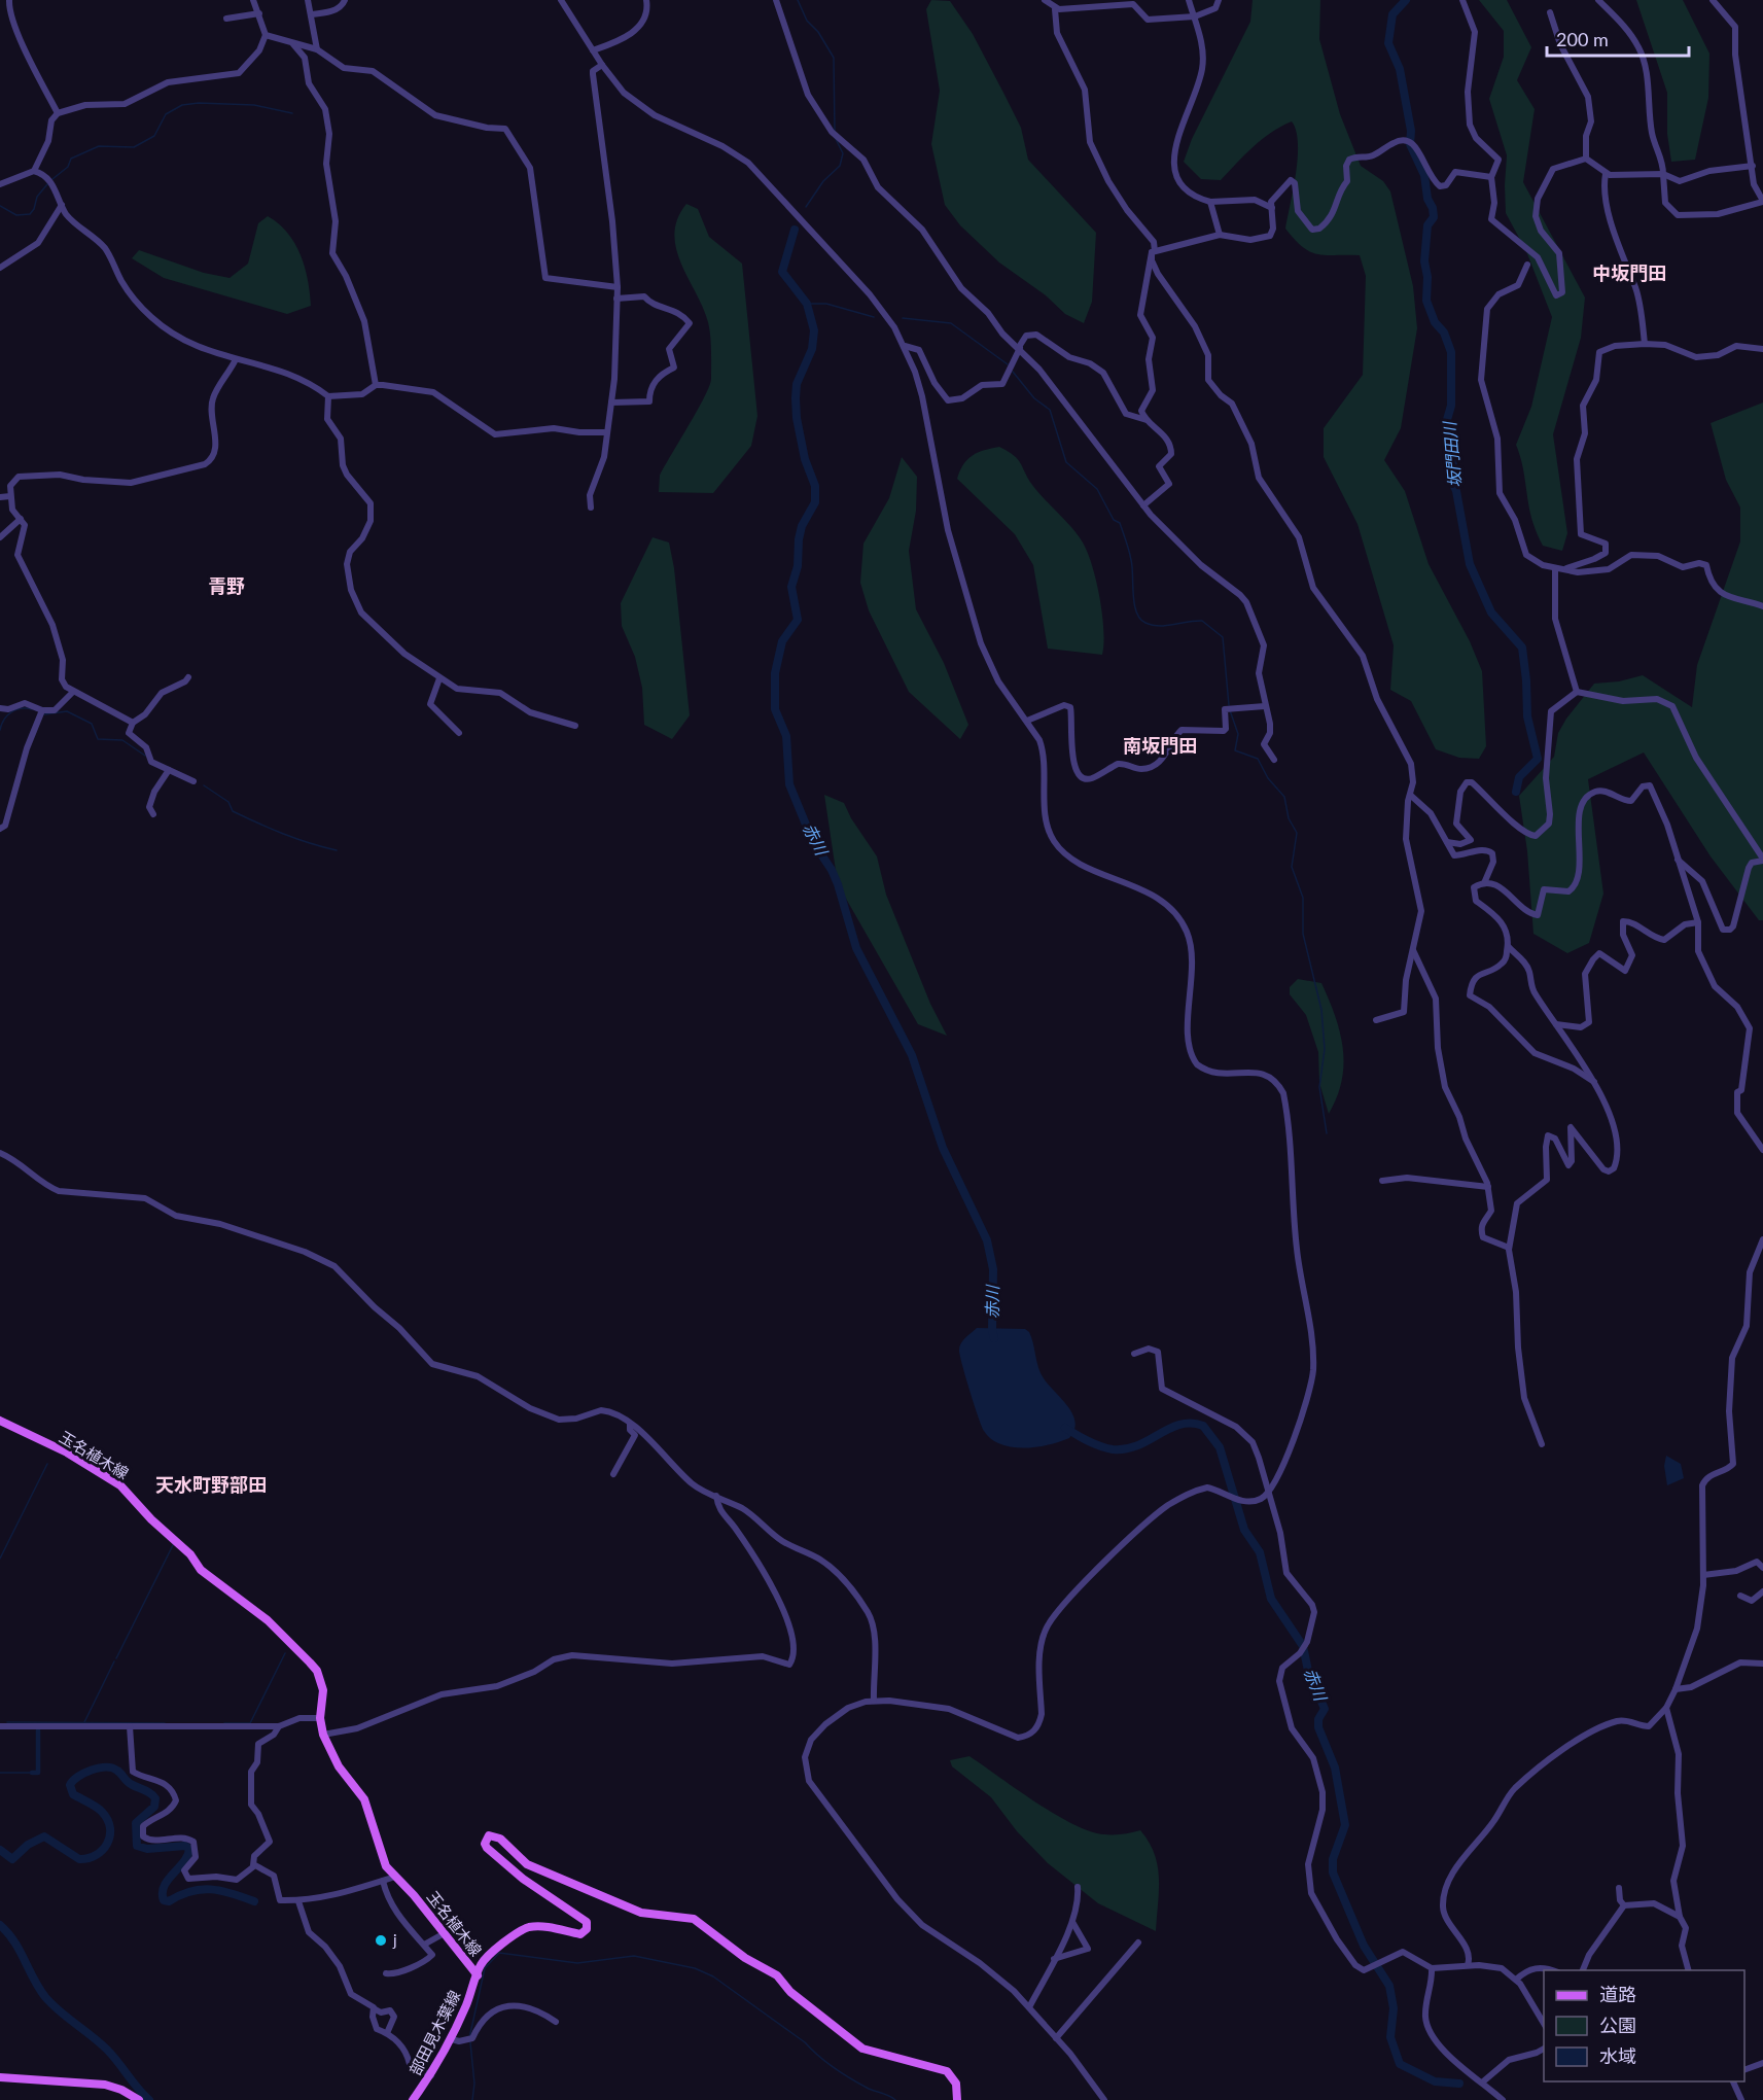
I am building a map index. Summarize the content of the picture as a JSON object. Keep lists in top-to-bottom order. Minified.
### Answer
{"streets":{"main road":["玉名植木線","部田見木葉線"]},"crossings":[["玉名植木線","部田見木葉線"]],"districts":["中坂門田","青野","南坂門田","天水町野部田"],"water":["坂門田川","赤川"],"places":["j"],"legend":["道路","公園","水域"],"scale_bar":"200 m"}
